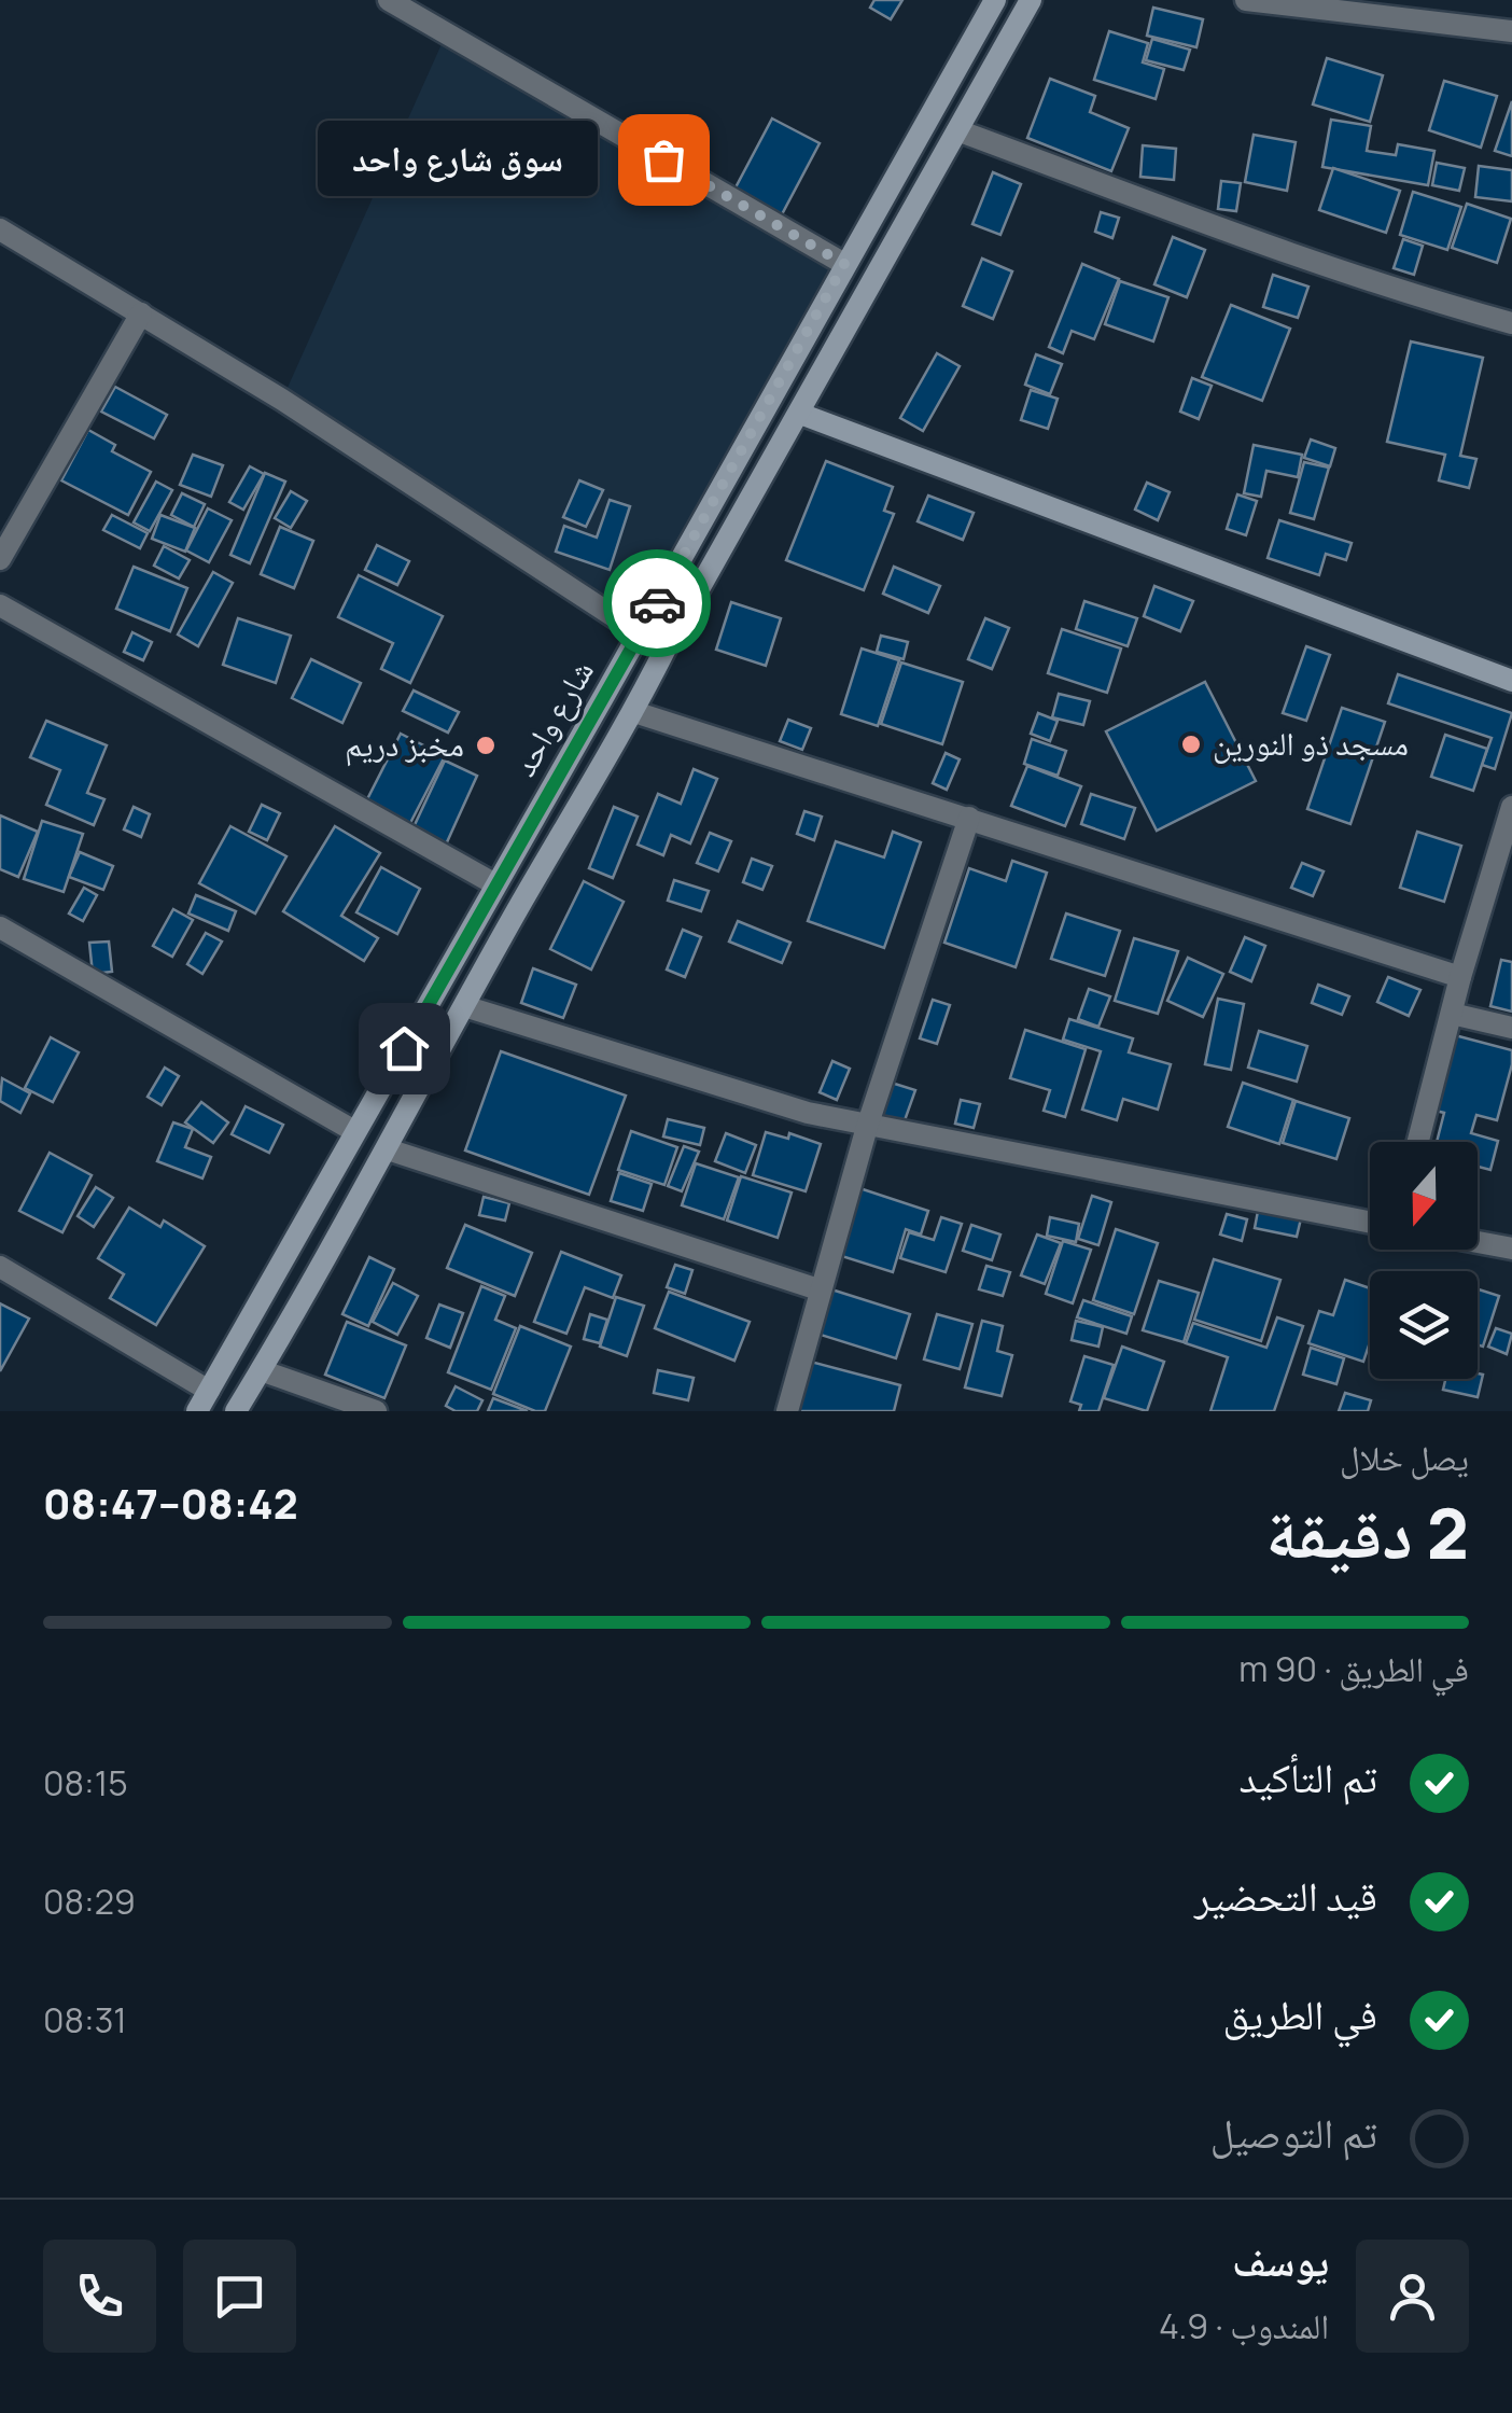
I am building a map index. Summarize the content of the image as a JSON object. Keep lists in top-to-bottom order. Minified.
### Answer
{"streets":{"street":["شارع واحد"]},"places":["سوق شارع واحد","مسجد ذو النورين","مخبز دريم"],"north":"bottom","page":{"bubble":"سوق شارع واحد","heading":["2 دقيقة","يصل خلال","08:42–08:47"],"panel":["يوسف","المندوب · 4.9"],"bar":"في الطريق · 90 m","list":[["تم التأكيد","08:15"],["قيد التحضير","08:29"],["في الطريق","08:31"],"تم التوصيل"]}}
